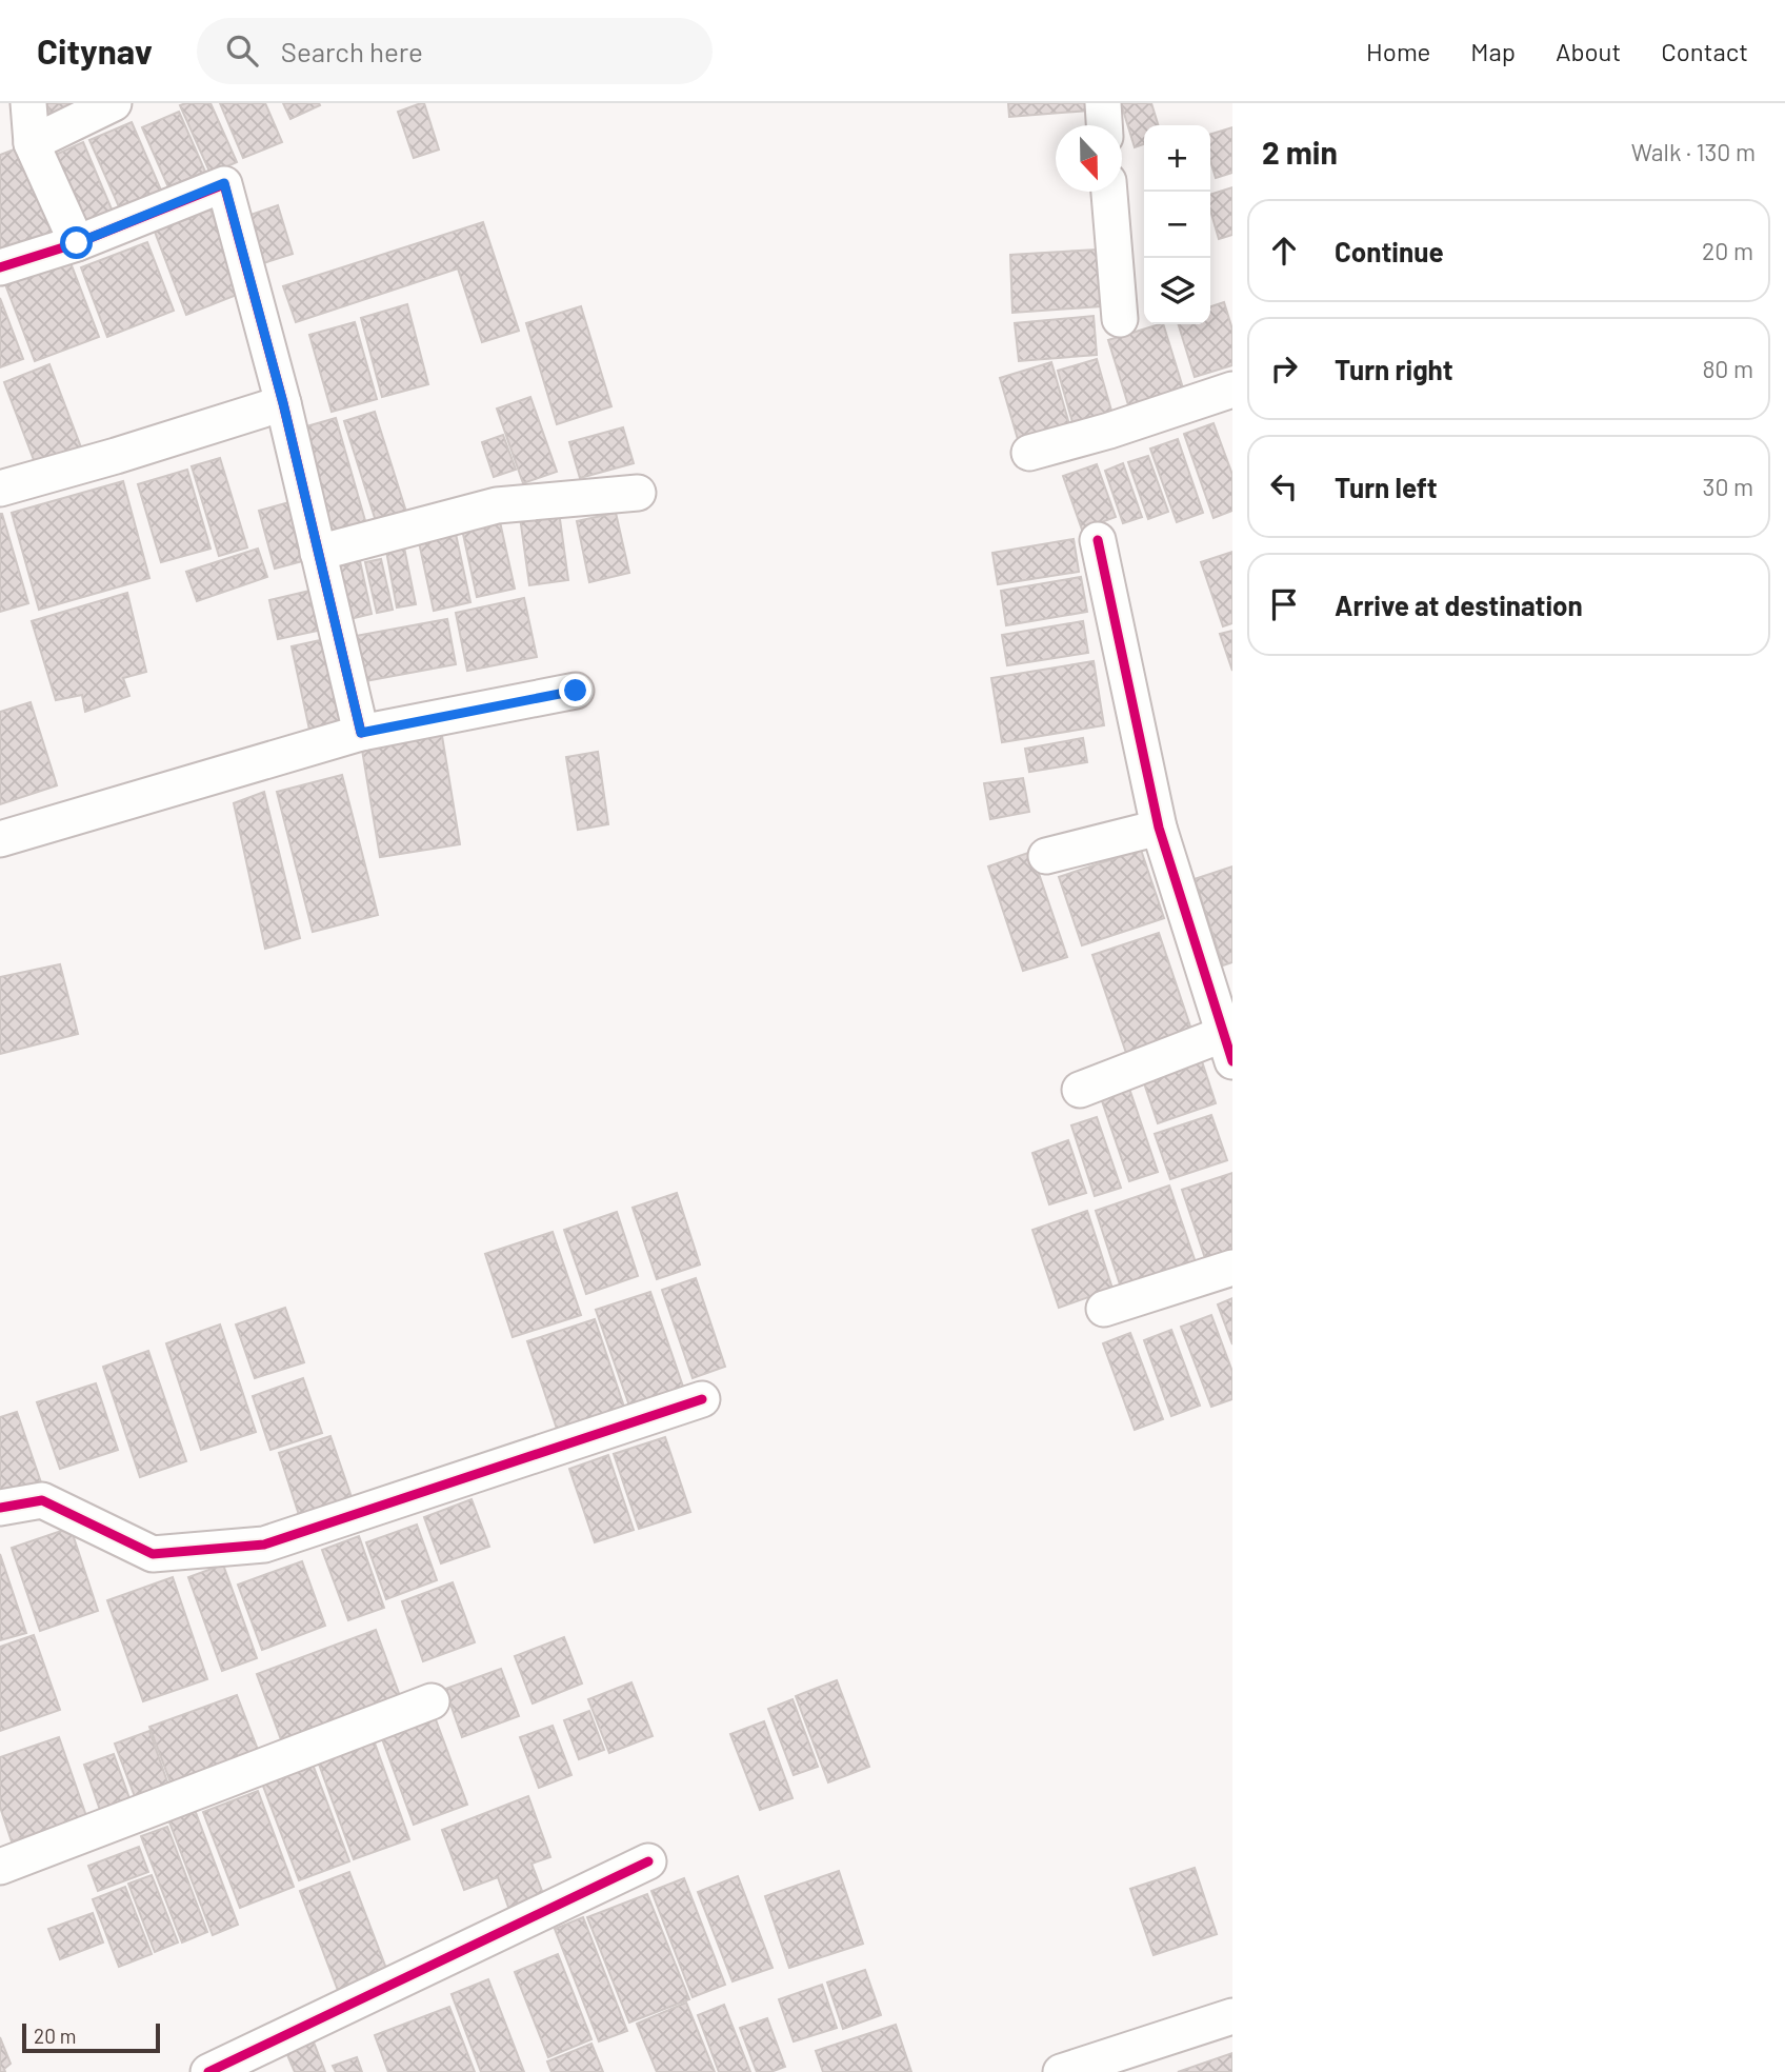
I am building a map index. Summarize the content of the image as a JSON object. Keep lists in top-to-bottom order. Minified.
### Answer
{"scale_bar":"20 m","north":"bottom","page":{"header":"Citynav","search":"Search here","nav":["Home","Map","About","Contact"],"heading":["2 min","Walk · 130 m"],"map_buttons":["+","−"],"list":[["Continue","20 m"],["Turn right","80 m"],["Turn left","30 m"],"Arrive at destination"],"scale":"20 m"}}
